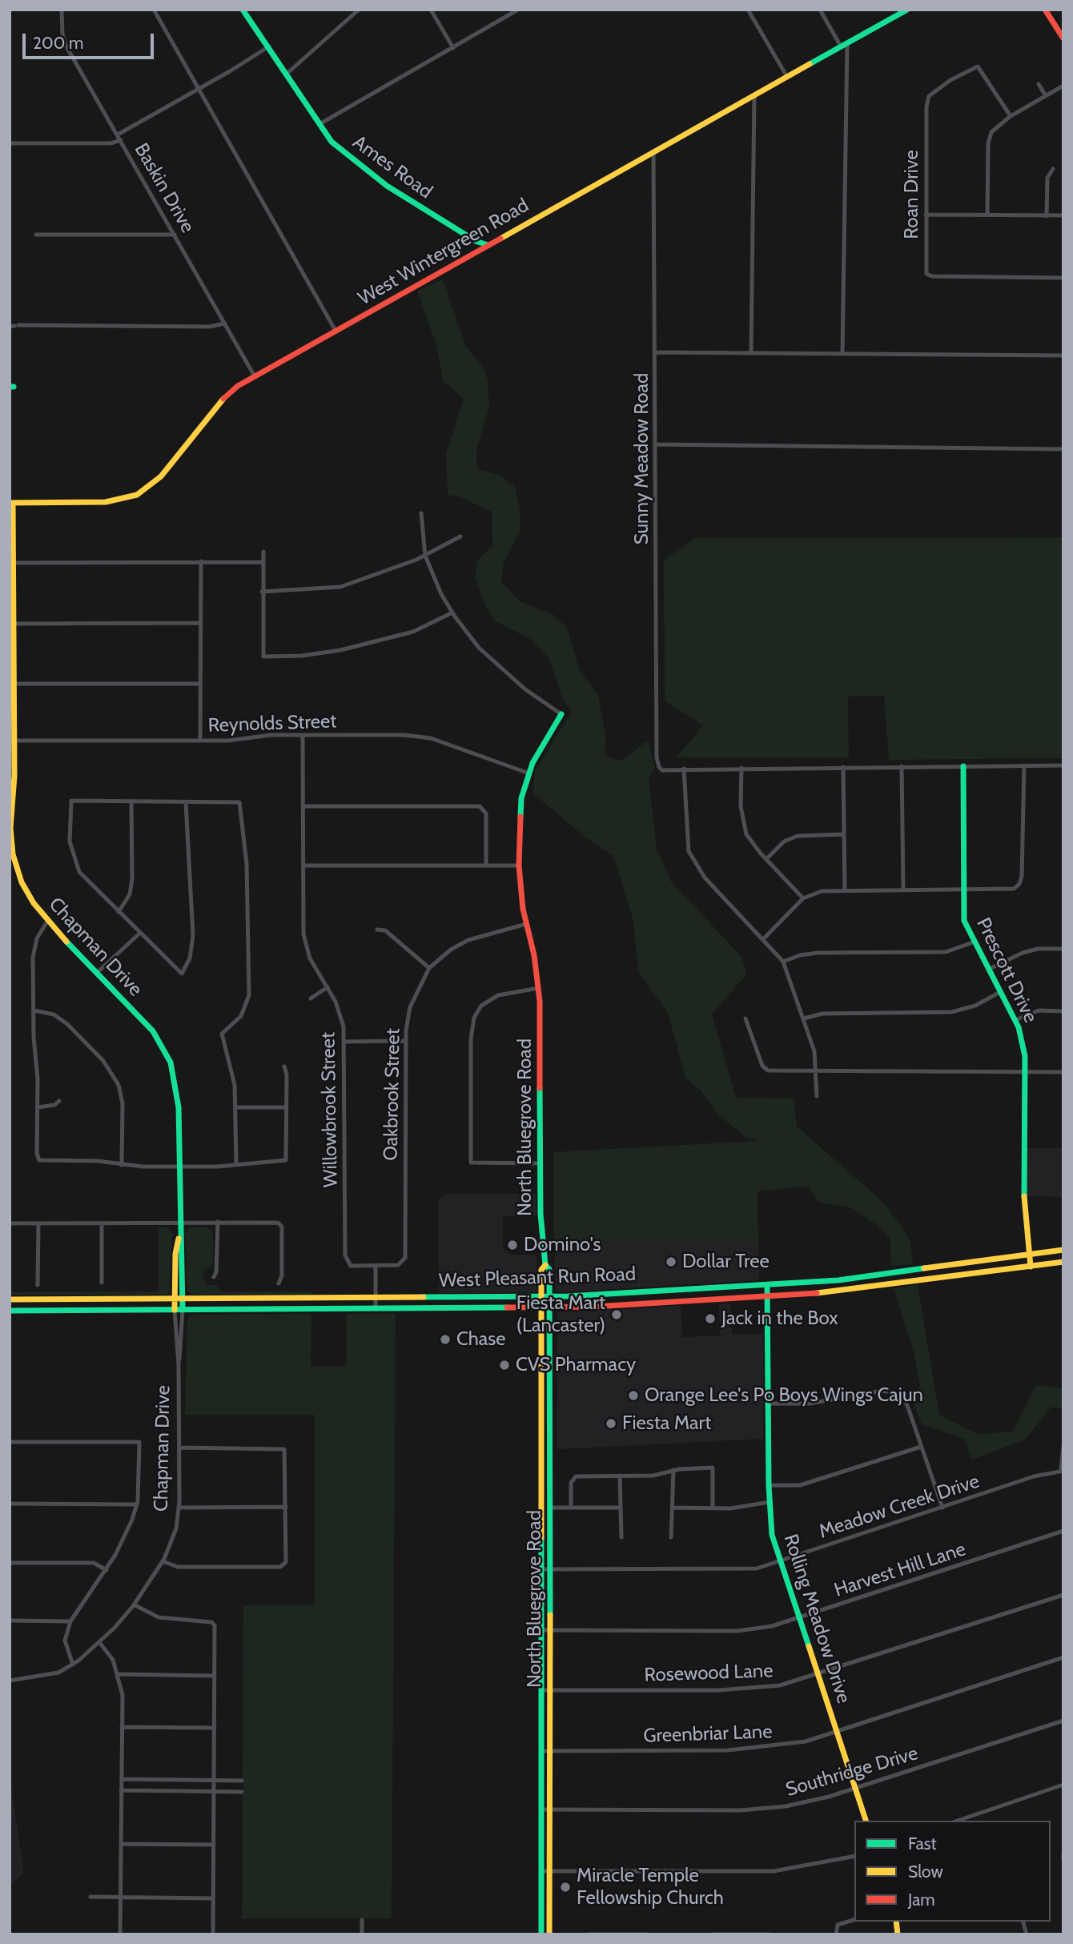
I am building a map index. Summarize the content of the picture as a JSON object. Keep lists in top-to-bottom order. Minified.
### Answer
{"streets":{"main road":["Ames Road","West Wintergreen Road","Chapman Drive","Prescott Drive","North Bluegrove Road","West Pleasant Run Road","Rolling Meadow Drive"],"street":["Baskin Drive","Roan Drive","Sunny Meadow Road","Reynolds Street","Oakbrook Street","Willowbrook Street","Meadow Creek Drive","Harvest Hill Lane","Rosewood Lane","Greenbriar Lane","Southridge Drive"]},"crossings":[["Ames Road","West Wintergreen Road"],["Baskin Drive","West Wintergreen Road"],["West Wintergreen Road","Sunny Meadow Road"],["West Wintergreen Road","Chapman Drive"],["Reynolds Street","Chapman Drive"],["Reynolds Street","Willowbrook Street"],["Reynolds Street","North Bluegrove Road"],["Chapman Drive","West Pleasant Run Road"],["Prescott Drive","West Pleasant Run Road"],["Oakbrook Street","Willowbrook Street"],["Oakbrook Street","North Bluegrove Road"],["North Bluegrove Road","West Pleasant Run Road"],["North Bluegrove Road","Meadow Creek Drive"],["North Bluegrove Road","Harvest Hill Lane"],["North Bluegrove Road","Rosewood Lane"],["North Bluegrove Road","Greenbriar Lane"],["North Bluegrove Road","Southridge Drive"],["West Pleasant Run Road","Rolling Meadow Drive"],["Meadow Creek Drive","Rolling Meadow Drive"],["Harvest Hill Lane","Rolling Meadow Drive"],["Rolling Meadow Drive","Rosewood Lane"],["Rolling Meadow Drive","Greenbriar Lane"],["Rolling Meadow Drive","Southridge Drive"]],"places":["Domino's","Dollar Tree","Fiesta Mart (Lancaster)","Jack in the Box","Chase","CVS Pharmacy","Orange Lee's Po Boys Wings Cajun","Fiesta Mart","Miracle Temple Fellowship Church"],"legend":["Fast","Slow","Jam"],"scale_bar":"200 m"}
